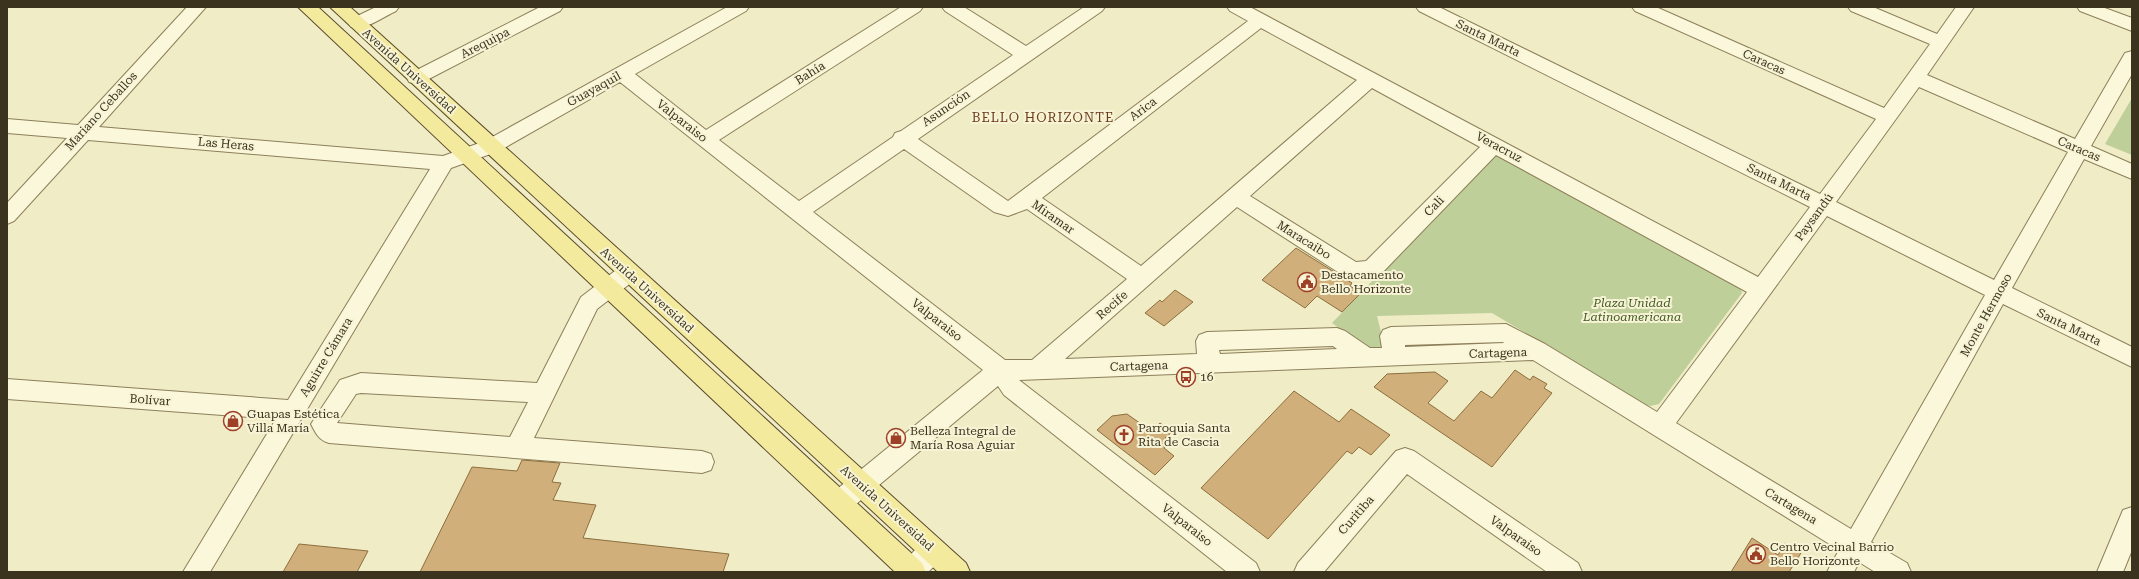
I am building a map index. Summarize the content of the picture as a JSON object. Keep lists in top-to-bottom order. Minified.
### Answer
{"streets":{"main road":["Avenida Universidad"],"street":["Santa Marta","Arequipa","Caracas","Bahía","Guayaquil","Asunción","Arica","Mariano Ceballos","Valparaiso","Las Heras","Veracruz","Cali","Miramar","Paysandú","Maracaibo","Recife","Monte Hermoso","Cartagena","Aguirre Cámara","Bolívar","Curitiba"]},"crossings":[["Santa Marta","Paysandú"],["Santa Marta","Monte Hermoso"],["Arequipa","Avenida Universidad"],["Caracas","Paysandú"],["Caracas","Monte Hermoso"],["Avenida Universidad","Guayaquil"],["Bahía","Valparaiso"],["Guayaquil","Valparaiso"],["Guayaquil","Las Heras"],["Guayaquil","Aguirre Cámara"],["Asunción","Valparaiso"],["Asunción","Miramar"],["Arica","Veracruz"],["Arica","Miramar"],["Mariano Ceballos","Las Heras"],["Valparaiso","Curitiba"],["Las Heras","Aguirre Cámara"],["Veracruz","Cali"],["Veracruz","Paysandú"],["Veracruz","Recife"],["Cali","Maracaibo"],["Miramar","Recife"],["Paysandú","Cartagena"],["Maracaibo","Recife"],["Recife","Cartagena"],["Monte Hermoso","Cartagena"],["Aguirre Cámara","Bolívar"]],"districts":["BELLO HORIZONTE"],"parks":["Plaza Unidad Latinoamericana"],"places":{"public building":["Destacamento Bello Horizonte","Centro Vecinal Barrio Bello Horizonte"],"bus stop":["16"],"shop":["Guapas Estética Villa María","Belleza Integral de María Rosa Aguiar"],"church":["Parroquia Santa Rita de Cascia"]}}
